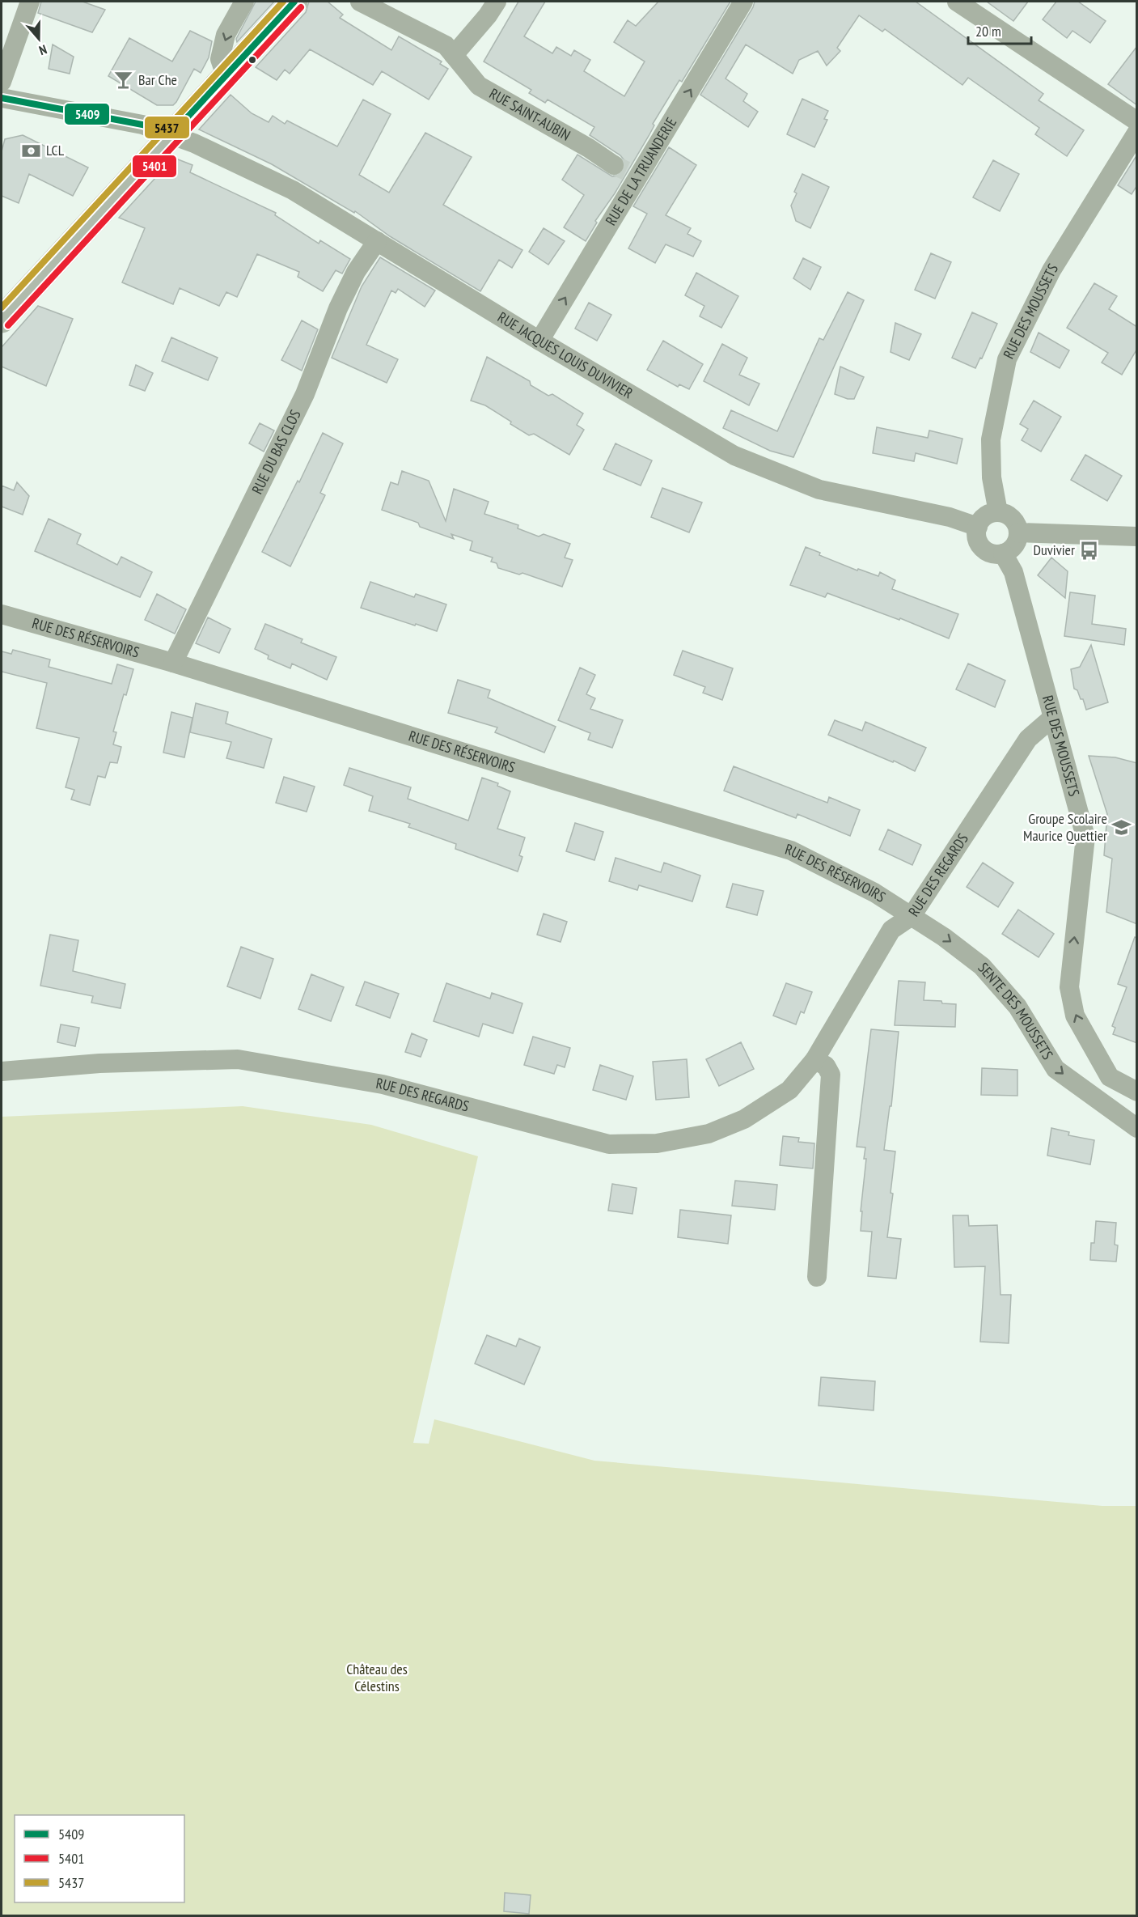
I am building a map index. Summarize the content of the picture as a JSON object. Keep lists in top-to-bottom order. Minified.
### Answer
{"streets":{"street":["RUE SAINT-AUBIN","RUE DE LA TRUANDERIE","RUE DES MOUSSETS","RUE JACQUES LOUIS DUVIVIER","RUE DU BAS CLOS","RUE DES RÉSERVOIRS","RUE DES REGARDS","SENTE DES MOUSSETS"]},"crossings":[["RUE SAINT-AUBIN","RUE DE LA TRUANDERIE"],["RUE DE LA TRUANDERIE","RUE JACQUES LOUIS DUVIVIER"],["RUE DES MOUSSETS","RUE JACQUES LOUIS DUVIVIER"],["RUE DES MOUSSETS","RUE DES REGARDS"],["RUE JACQUES LOUIS DUVIVIER","RUE DU BAS CLOS"],["RUE DU BAS CLOS","RUE DES RÉSERVOIRS"],["RUE DES RÉSERVOIRS","RUE DES REGARDS"],["RUE DES RÉSERVOIRS","SENTE DES MOUSSETS"],["RUE DES REGARDS","SENTE DES MOUSSETS"]],"one_way":["RUE DE LA TRUANDERIE","RUE DES MOUSSETS","SENTE DES MOUSSETS"],"parks":["Château des Célestins"],"places":{"bar":["Bar Che"],"bank":["LCL"],"bus stop":["Duvivier"],"school or university":["Groupe Scolaire Maurice Quettier"]},"lines":["transit line 5409","transit line 5437","transit line 5401"],"legend":["5409","5401","5437"],"scale_bar":"20 m","north":"bottom"}
